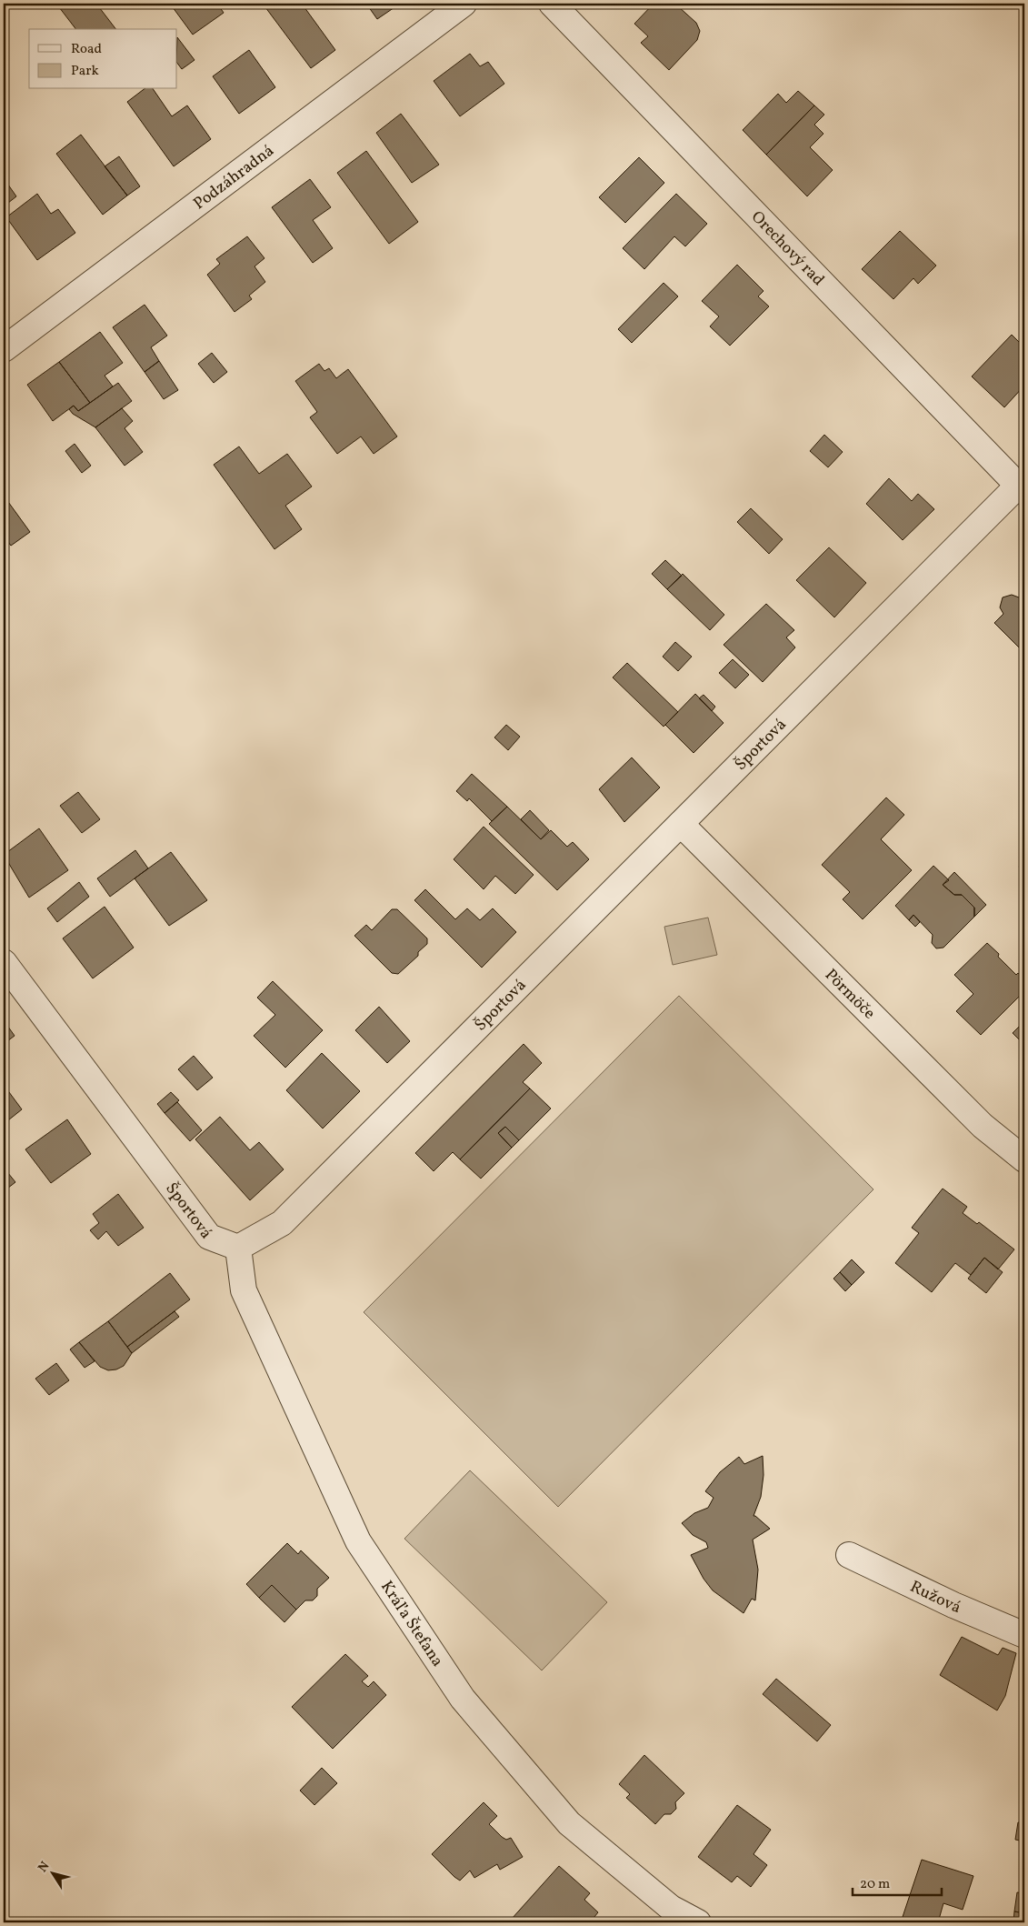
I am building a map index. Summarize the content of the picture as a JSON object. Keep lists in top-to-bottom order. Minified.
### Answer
{"streets":{"street":["Podzáhradná","Orechový rad","Športová","Pörmöče","Ružová","Kráľa Štefana"]},"crossings":[["Orechový rad","Športová"],["Športová","Pörmöče"],["Športová","Kráľa Štefana"]],"legend":["Road","Park"],"scale_bar":"20 m","north":"top left"}
